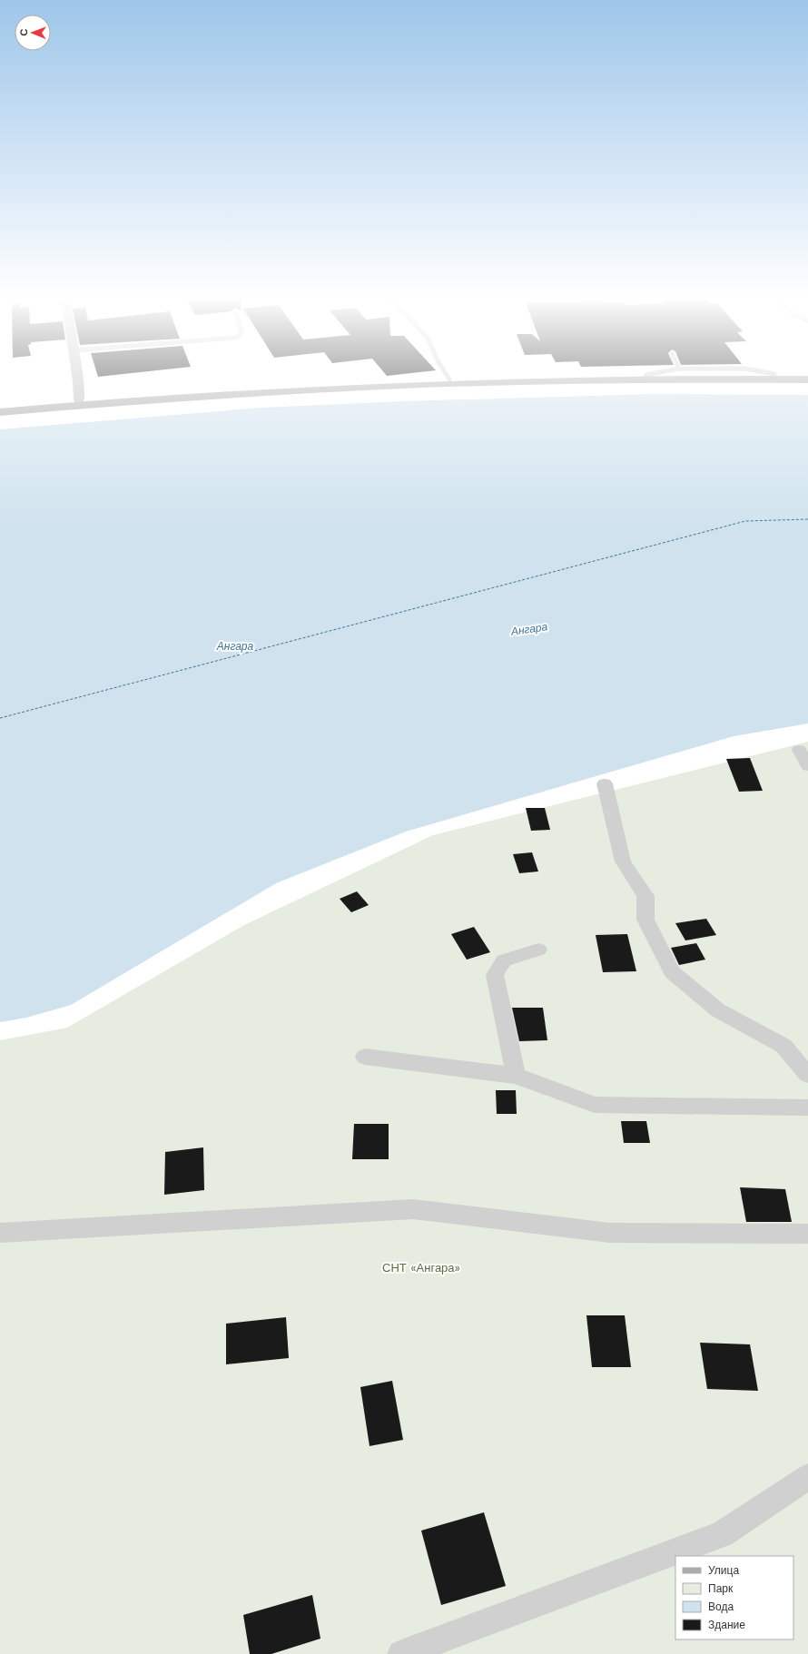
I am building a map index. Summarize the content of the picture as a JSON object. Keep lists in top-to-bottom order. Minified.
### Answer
{"water":["Ангара"],"parks":["СНТ «Ангара»"],"legend":["Улица","Парк","Вода","Здание"],"north":"left"}
